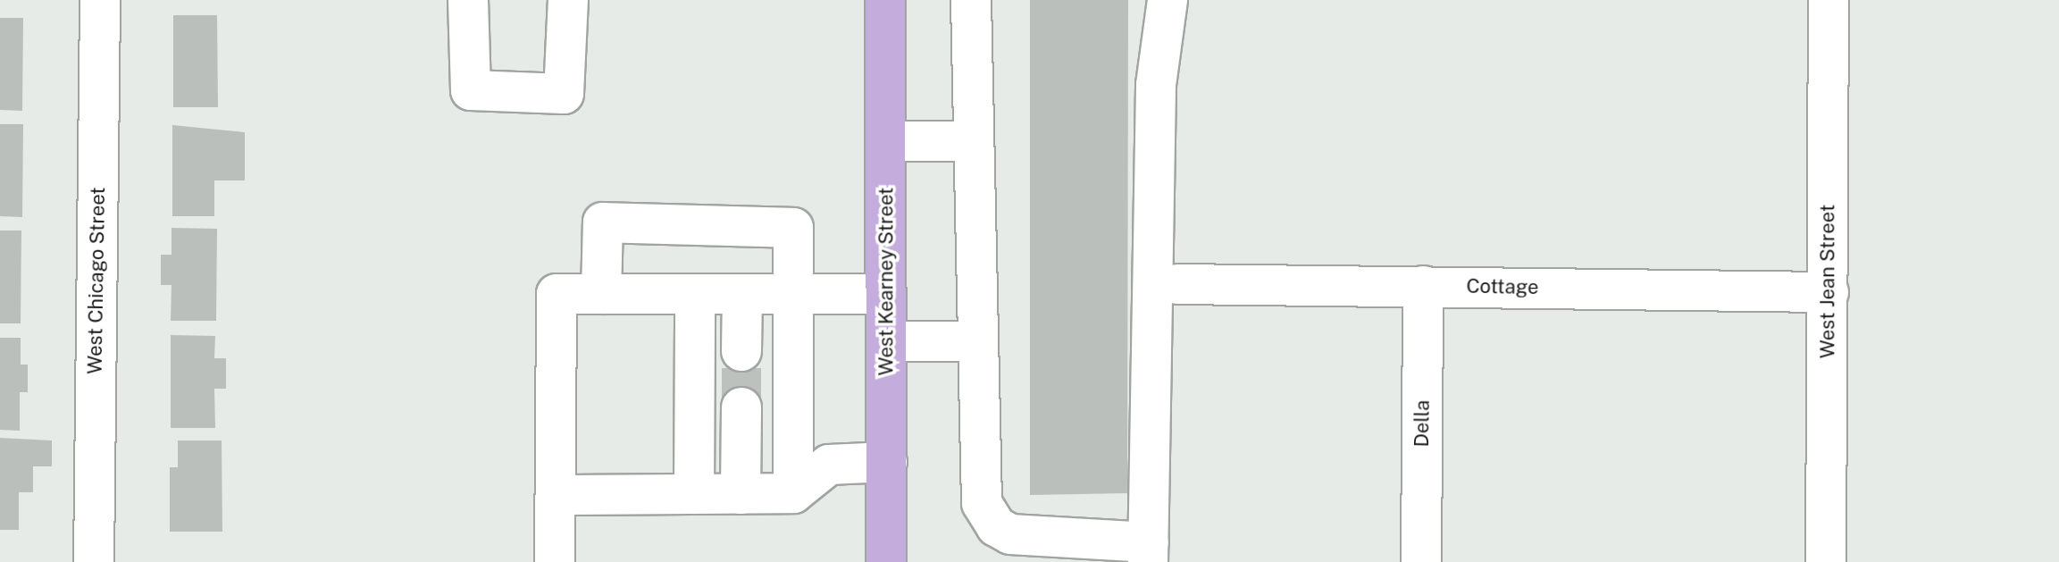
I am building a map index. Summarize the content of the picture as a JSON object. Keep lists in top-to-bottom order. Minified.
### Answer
{"streets":{"main road":["West Kearney Street"],"street":["West Chicago Street","West Jean Street","Cottage","Della"]},"crossings":[["West Jean Street","Cottage"],["Cottage","Della"]]}
